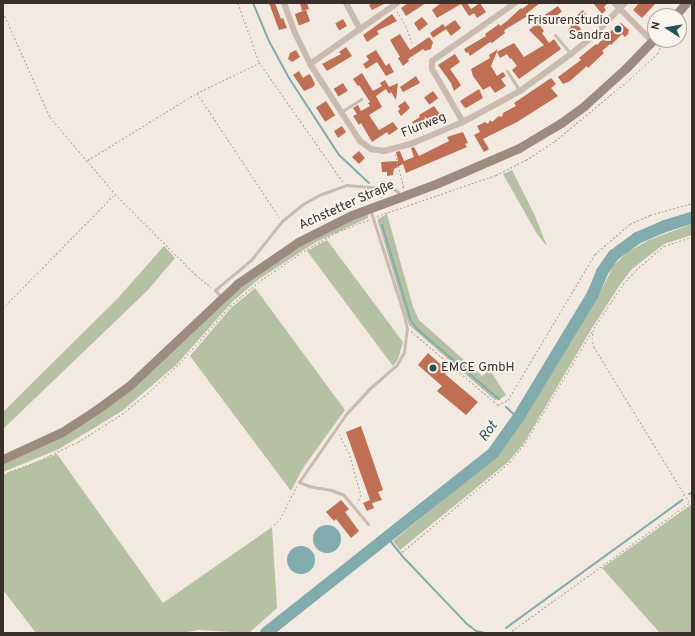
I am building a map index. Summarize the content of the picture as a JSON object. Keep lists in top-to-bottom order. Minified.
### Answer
{"streets":{"main road":["Achstetter Straße"],"street":["Flurweg"]},"water":["Rot"],"places":["Frisurenstudio Sandra","EMCE GmbH"],"north":"left"}
